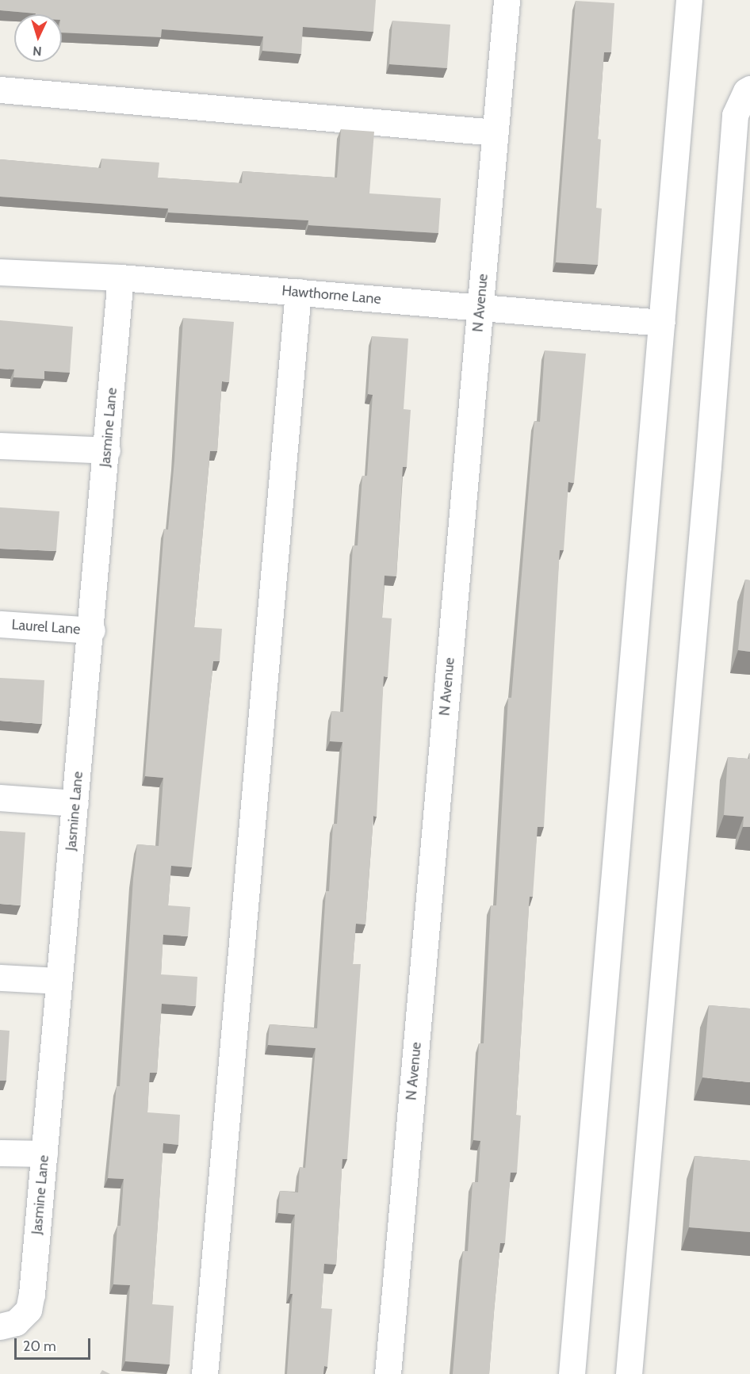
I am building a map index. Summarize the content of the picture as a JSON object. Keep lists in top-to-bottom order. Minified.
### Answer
{"streets":{"street":["Hawthorne Lane","N Avenue","Jasmine Lane","Laurel Lane"]},"crossings":[["Hawthorne Lane","N Avenue"],["Hawthorne Lane","Jasmine Lane"],["Jasmine Lane","Laurel Lane"]],"scale_bar":"20 m","north":"bottom"}
